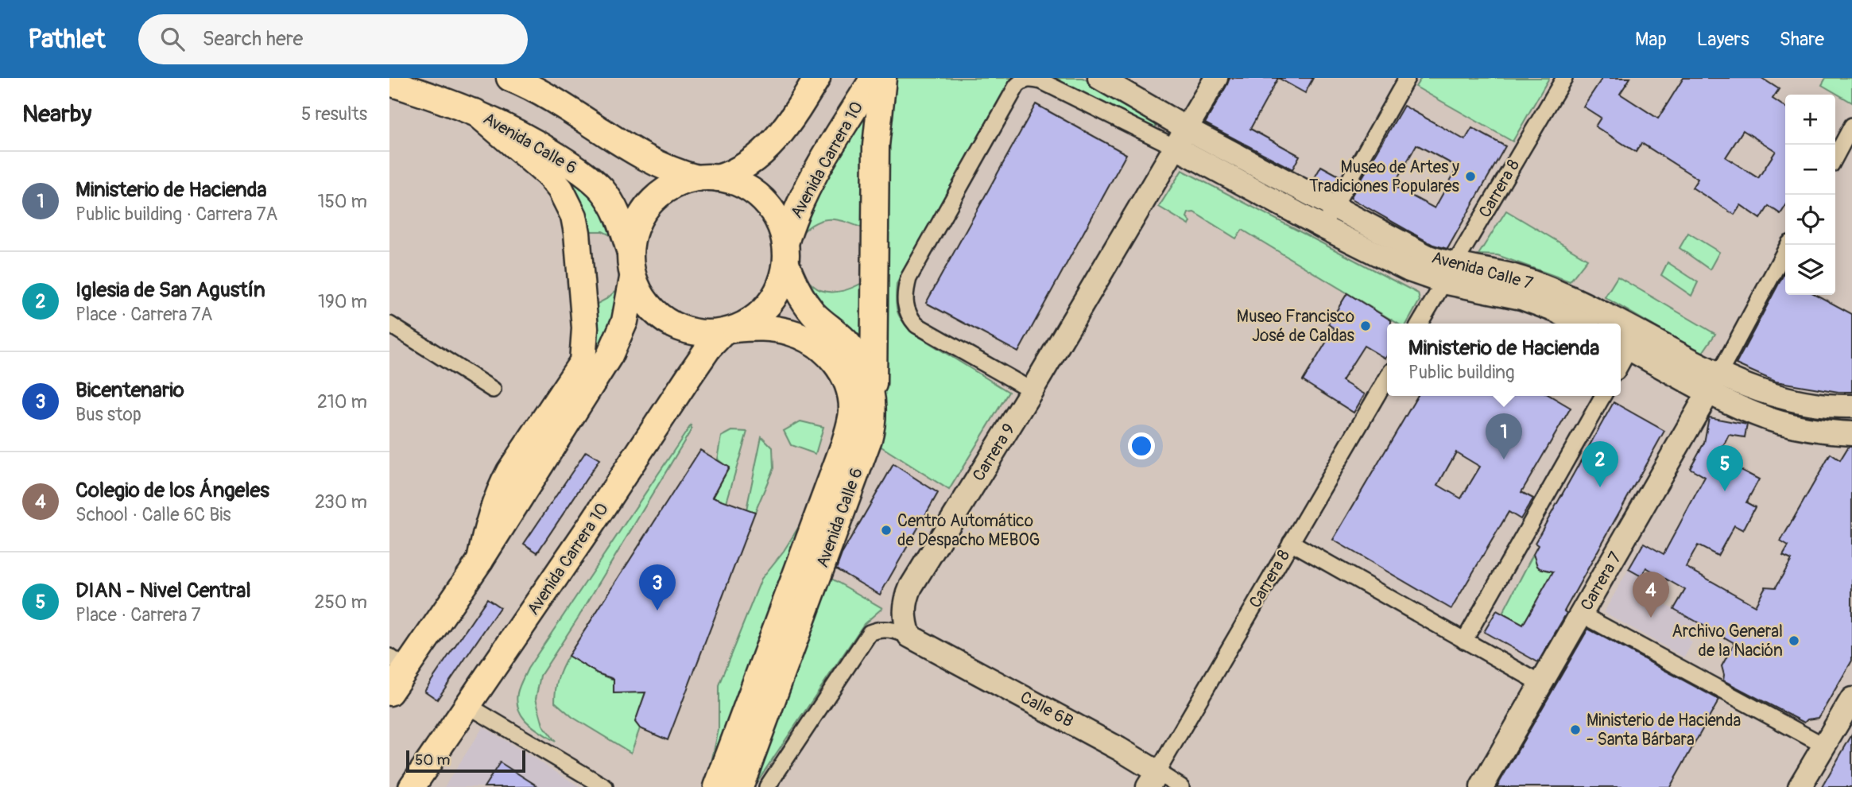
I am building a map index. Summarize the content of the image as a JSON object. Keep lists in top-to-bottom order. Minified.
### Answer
{"streets":{"main road":["Avenida Calle 6","Avenida Carrera 10"],"street":["Carrera 8","Avenida Calle 7","Carrera 9","Carrera 7","Calle 6B"]},"crossings":[["Avenida Calle 6","Avenida Carrera 10"],["Carrera 8","Avenida Calle 7"],["Carrera 8","Calle 6B"],["Avenida Calle 7","Carrera 9"],["Avenida Calle 7","Carrera 7"],["Carrera 9","Calle 6B"]],"places":["Museo de Artes y Tradiciones Populares","Museo Francisco José de Caldas","Centro Automático de Despacho MEBOG","Archivo General de la Nación","Ministerio de Hacienda - Santa Bárbara"],"scale_bar":"50 m","page":{"header":"Pathlet","search":"Search here","nav":["Map","Layers","Share"],"heading":["Nearby","5 results"],"map_buttons":["+","−"],"list":[{"mark":"1","name":"Ministerio de Hacienda","note":"Public building · Carrera 7A","value":"150 m"},{"mark":"2","name":"Iglesia de San Agustín","note":"Place · Carrera 7A","value":"190 m"},{"mark":"3","name":"Bicentenario","note":"Bus stop","value":"210 m"},{"mark":"4","name":"Colegio de los Ángeles","note":"School · Calle 6C Bis","value":"230 m"},{"mark":"5","name":"DIAN - Nivel Central","note":"Place · Carrera 7","value":"250 m"}],"popup":["Ministerio de Hacienda","Public building"],"pins":["1","2","5","3","4"],"scale":"50 m"}}
